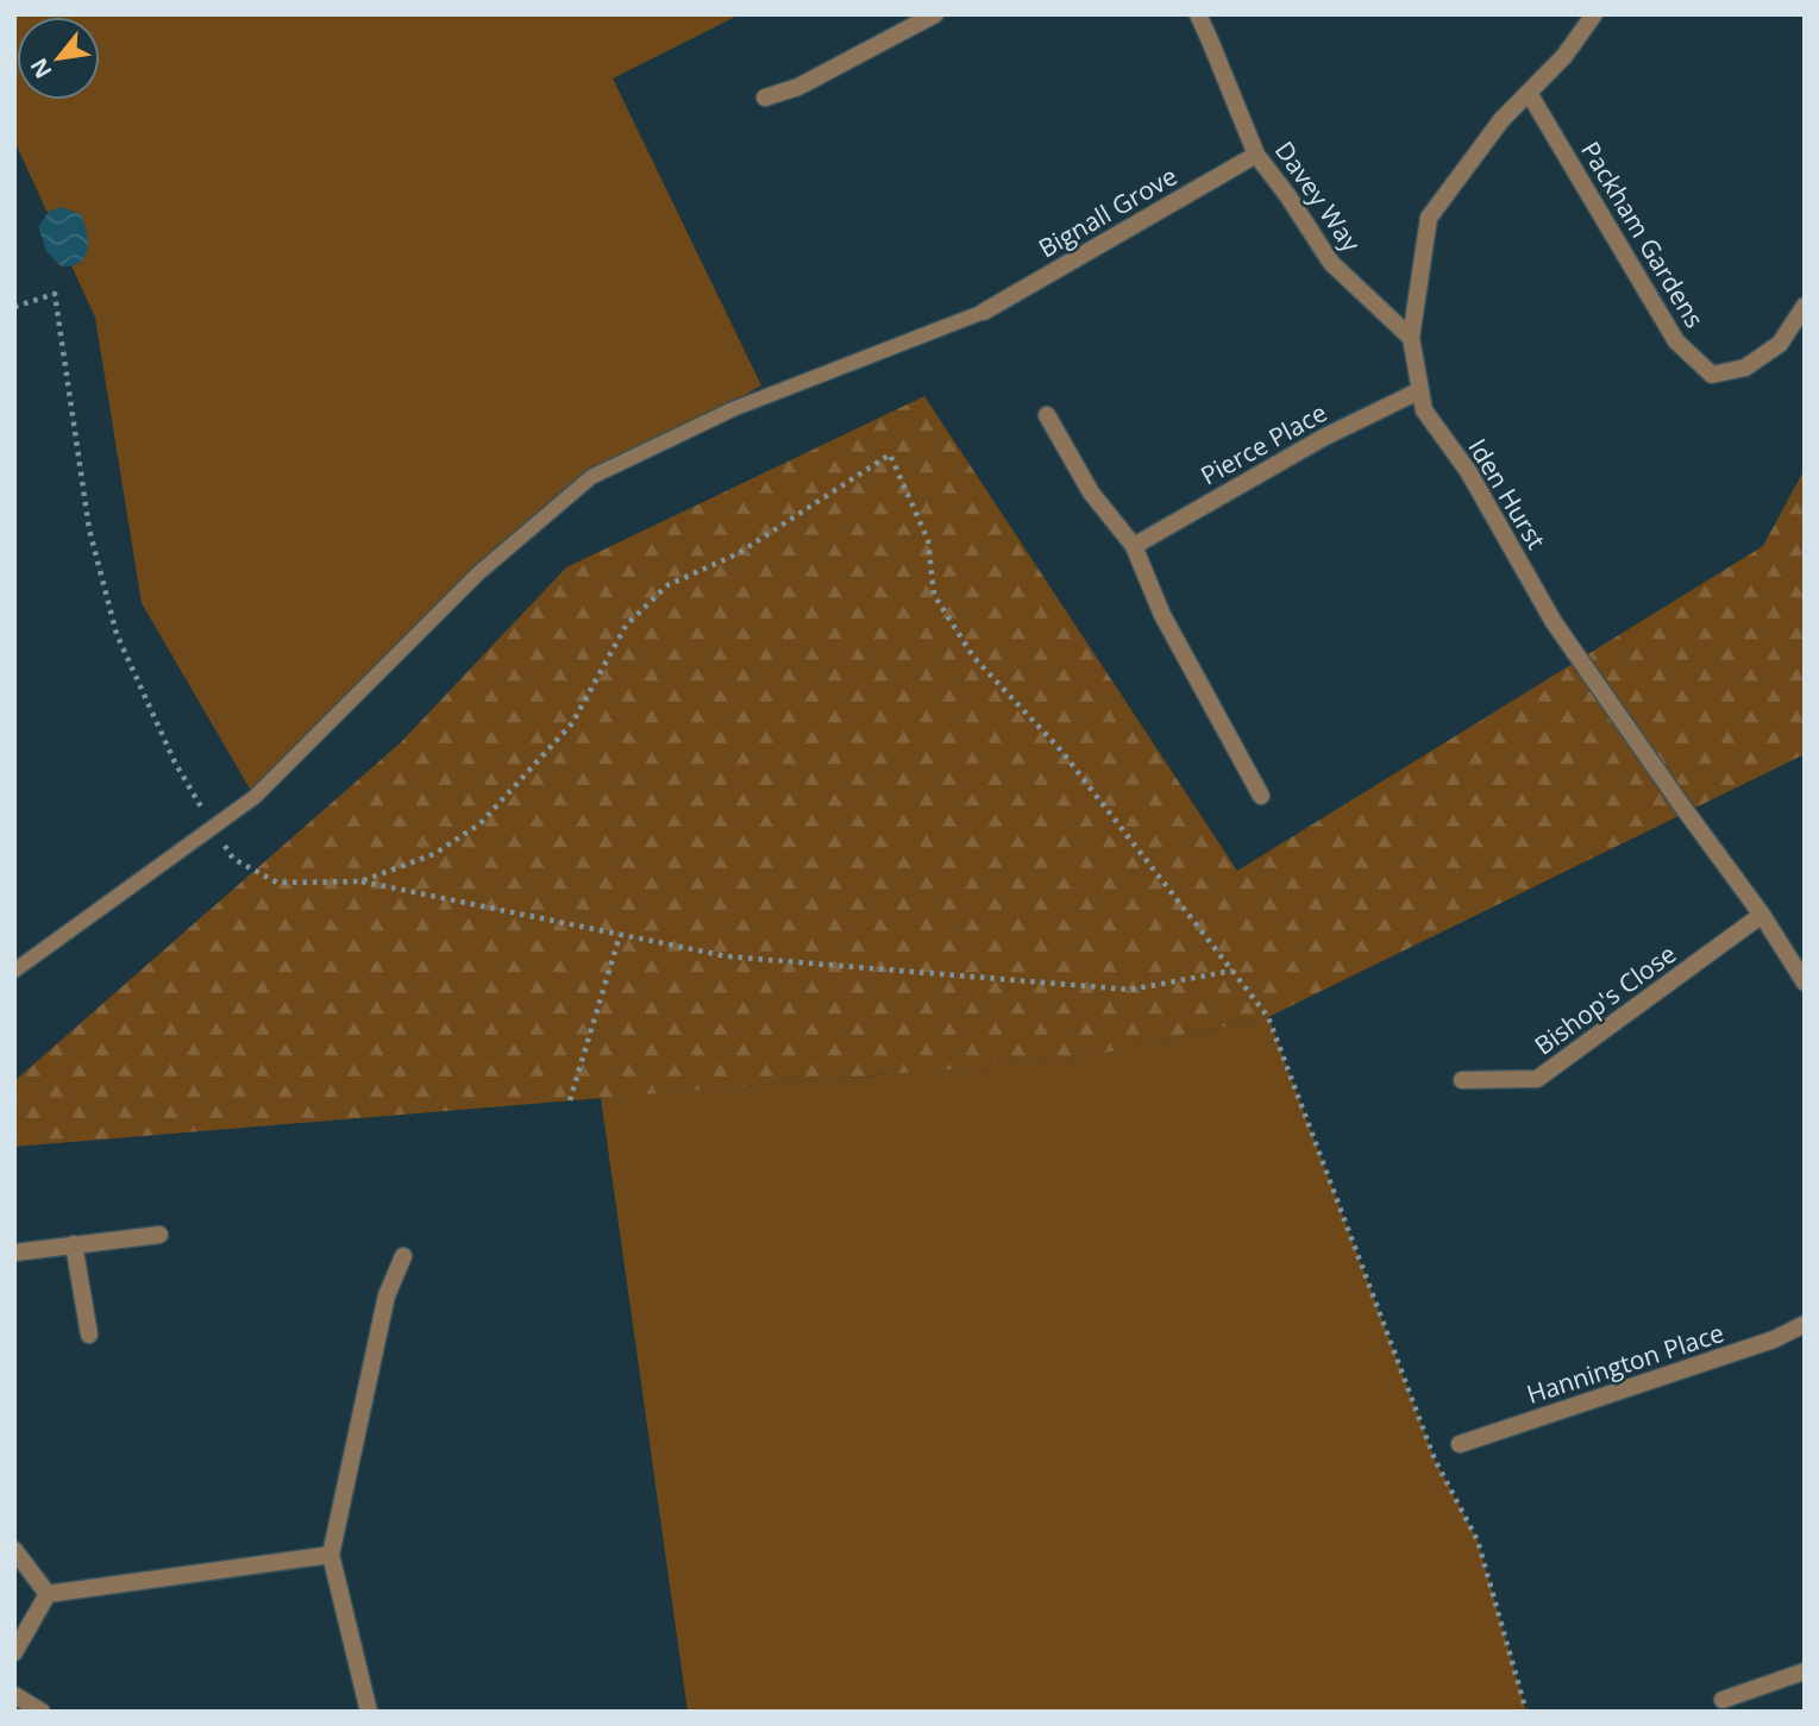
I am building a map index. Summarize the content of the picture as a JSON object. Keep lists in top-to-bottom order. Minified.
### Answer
{"streets":{"street":["Davey Way","Bignall Grove","Packham Gardens","Pierce Place","Iden Hurst","Bishop's Close","Hannington Place"]},"crossings":[["Davey Way","Bignall Grove"],["Davey Way","Iden Hurst"],["Packham Gardens","Iden Hurst"],["Pierce Place","Iden Hurst"],["Iden Hurst","Bishop's Close"]],"north":"bottom left"}
